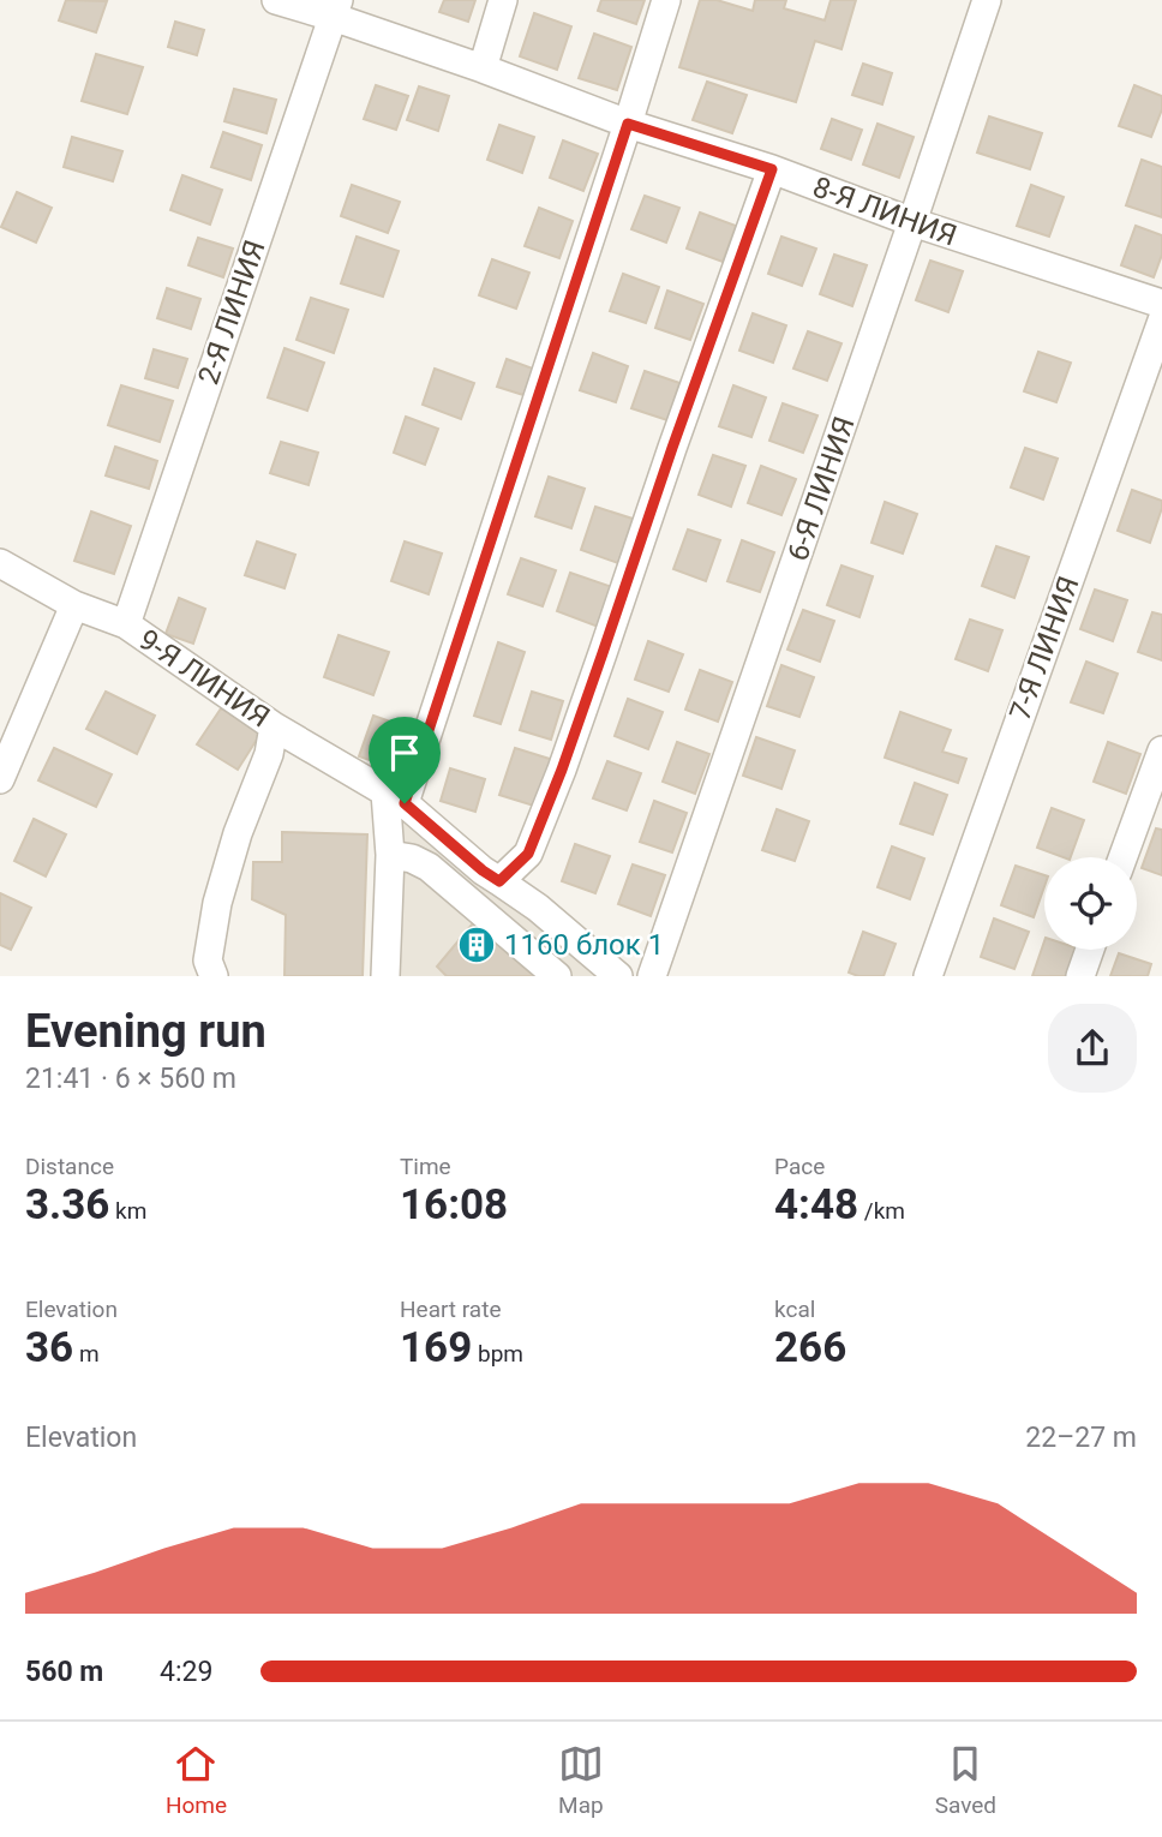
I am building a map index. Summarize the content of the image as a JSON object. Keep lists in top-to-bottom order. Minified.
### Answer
{"streets":{"street":["8-Я ЛИНИЯ","2-Я ЛИНИЯ","6-Я ЛИНИЯ","7-Я ЛИНИЯ","9-Я ЛИНИЯ"]},"crossings":[["8-Я ЛИНИЯ","2-Я ЛИНИЯ"],["8-Я ЛИНИЯ","6-Я ЛИНИЯ"],["2-Я ЛИНИЯ","9-Я ЛИНИЯ"]],"places":{"building":["1160 блок 1"]},"page":{"heading":["Evening run","21:41 · 6 × 560 m"],"stats":[["Distance","3.36 km"],["Time","16:08"],["Pace","4:48 /km"],["Elevation","36 m"],["Heart rate","169 bpm"],["kcal","266"]],"chart":["Elevation","22–27 m"],"list":[{"name":"560 m","note":"4:29"}],"tabs":["Home","Map","Saved"]}}
